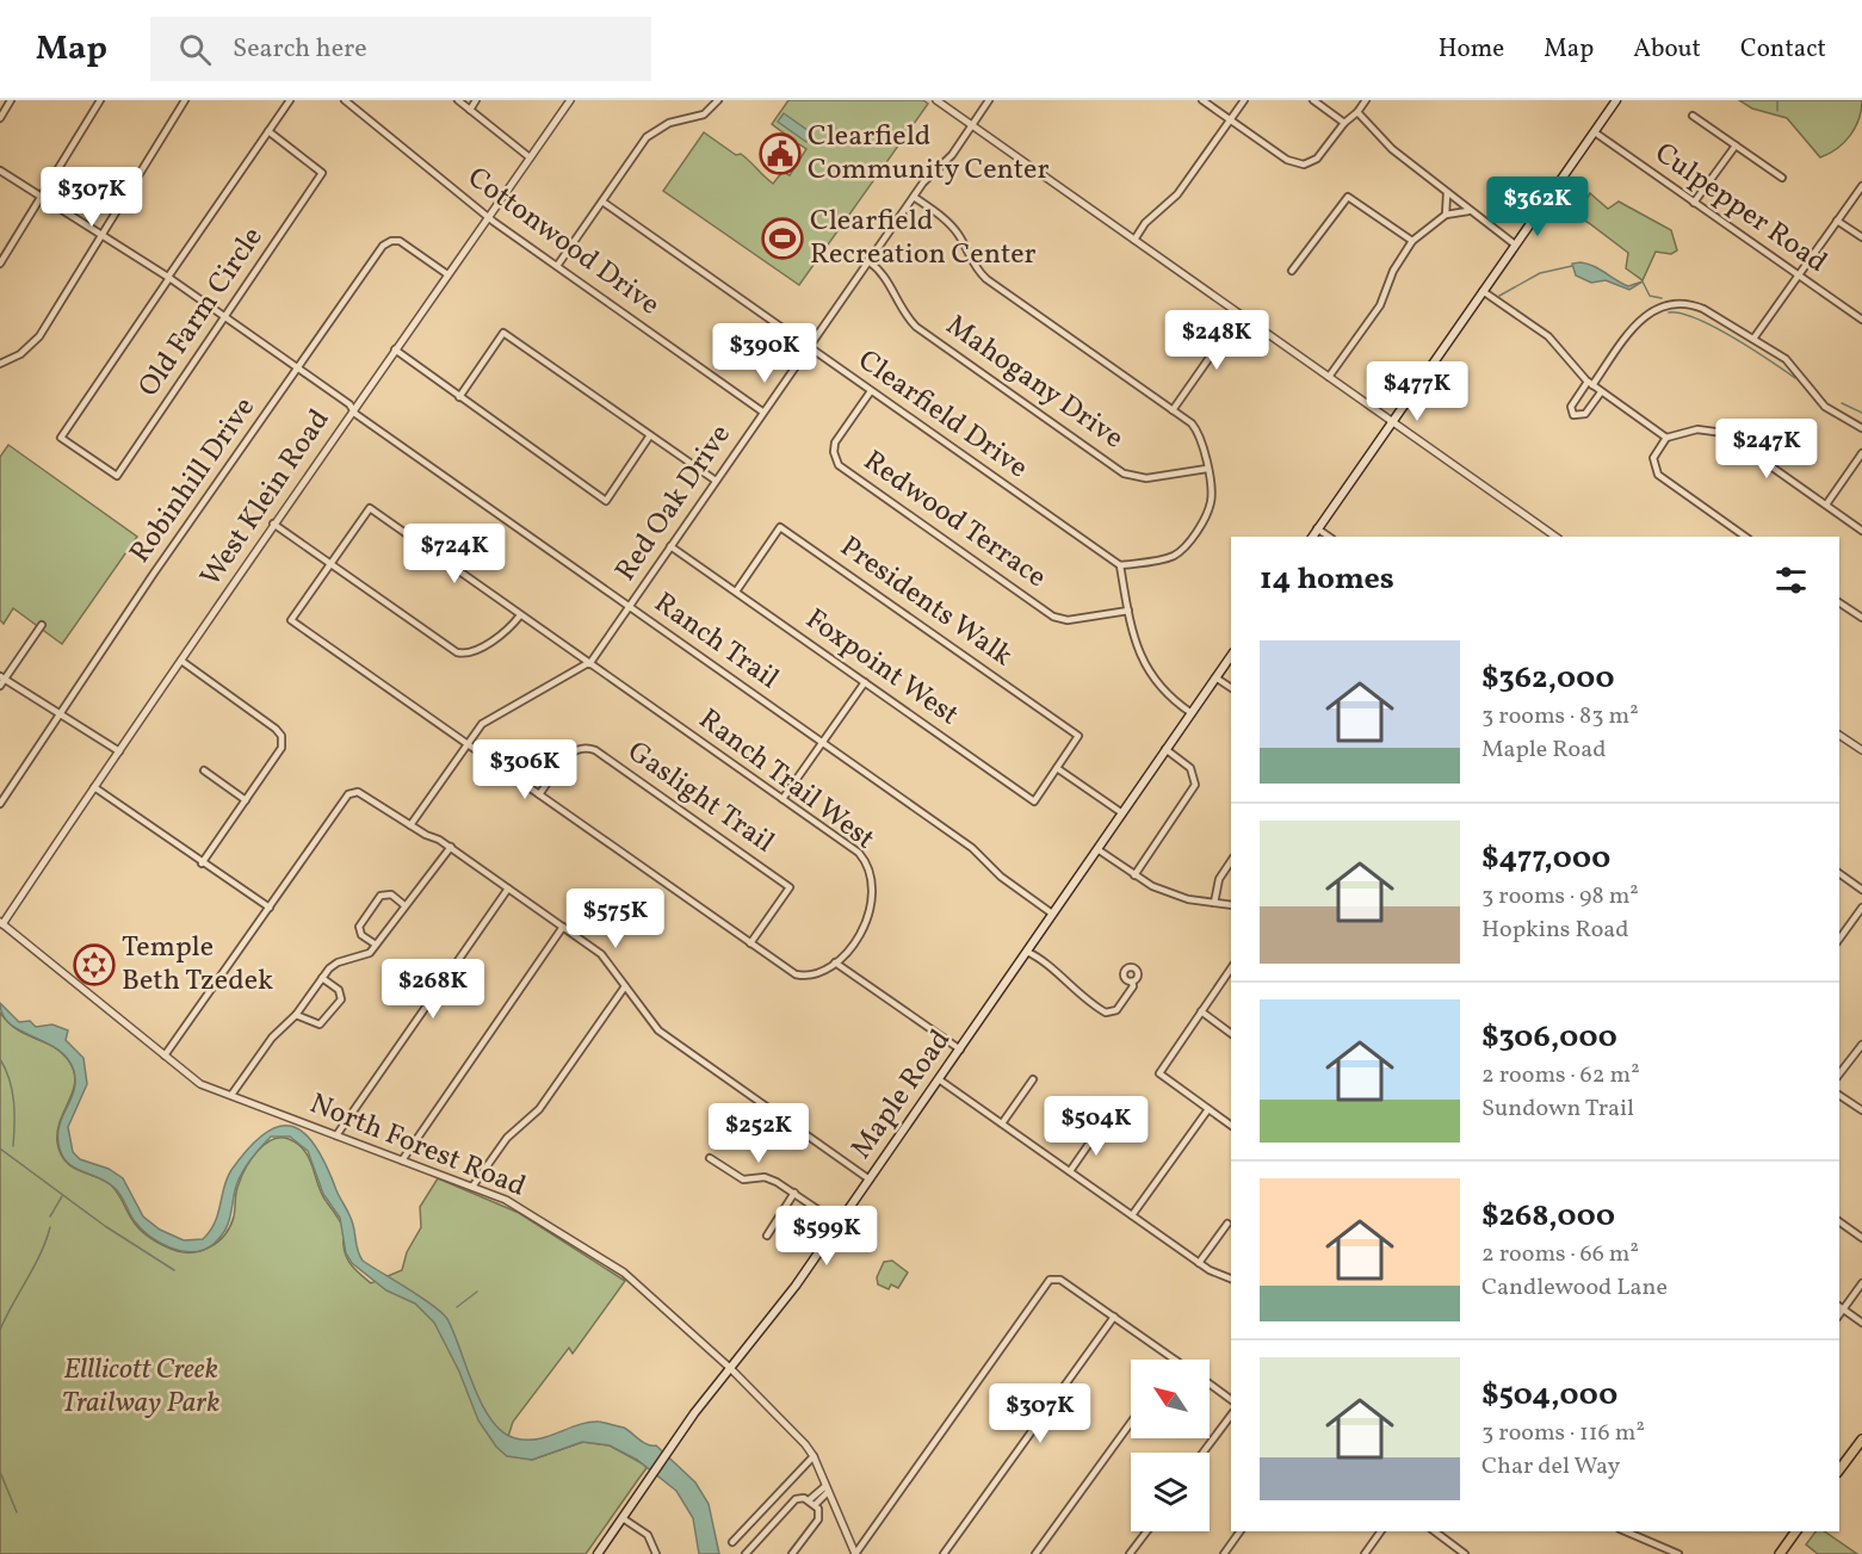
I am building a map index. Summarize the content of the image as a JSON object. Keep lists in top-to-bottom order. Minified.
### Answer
{"streets":{"main road":["Maple Road"],"street":["Culpepper Road","Cottonwood Drive","Old Farm Circle","Mahogany Drive","Clearfield Drive","Robinhill Drive","West Klein Road","Red Oak Drive","Redwood Terrace","Presidents Walk","Ranch Trail","Foxpoint West","Ranch Trail West","Gaslight Trail","North Forest Road"]},"crossings":[["Cottonwood Drive","West Klein Road"],["Cottonwood Drive","Red Oak Drive"],["Old Farm Circle","Ranch Trail"],["Mahogany Drive","Red Oak Drive"],["Clearfield Drive","Red Oak Drive"],["Clearfield Drive","Redwood Terrace"],["Robinhill Drive","West Klein Road"],["Robinhill Drive","Ranch Trail"],["West Klein Road","Ranch Trail"],["West Klein Road","North Forest Road"],["Red Oak Drive","Ranch Trail"],["Red Oak Drive","Foxpoint West"],["Red Oak Drive","Ranch Trail West"],["Presidents Walk","Foxpoint West"],["Ranch Trail","Maple Road"],["Maple Road","North Forest Road"]],"parks":["Elllicott Creek Trailway Park"],"places":{"public building":["Clearfield Community Center"],"sports":["Clearfield Recreation Center"],"synagogue":["Temple Beth Tzedek"]},"north":"top left","page":{"header":"Map","search":"Search here","nav":["Home","Map","About","Contact"],"price":["$307K","$362K","$248K","$390K","$477K","$247K","$724K","$306K","$575K","$268K","$504K","$252K","$599K","$307K"],"heading":"14 homes","list":[{"name":"$362,000","note":"3 rooms · 83 m² · Maple Road"},{"name":"$477,000","note":"3 rooms · 98 m² · Hopkins Road"},{"name":"$306,000","note":"2 rooms · 62 m² · Sundown Trail"},{"name":"$268,000","note":"2 rooms · 66 m² · Candlewood Lane"},{"name":"$504,000","note":"3 rooms · 116 m² · Char del Way"}]}}
